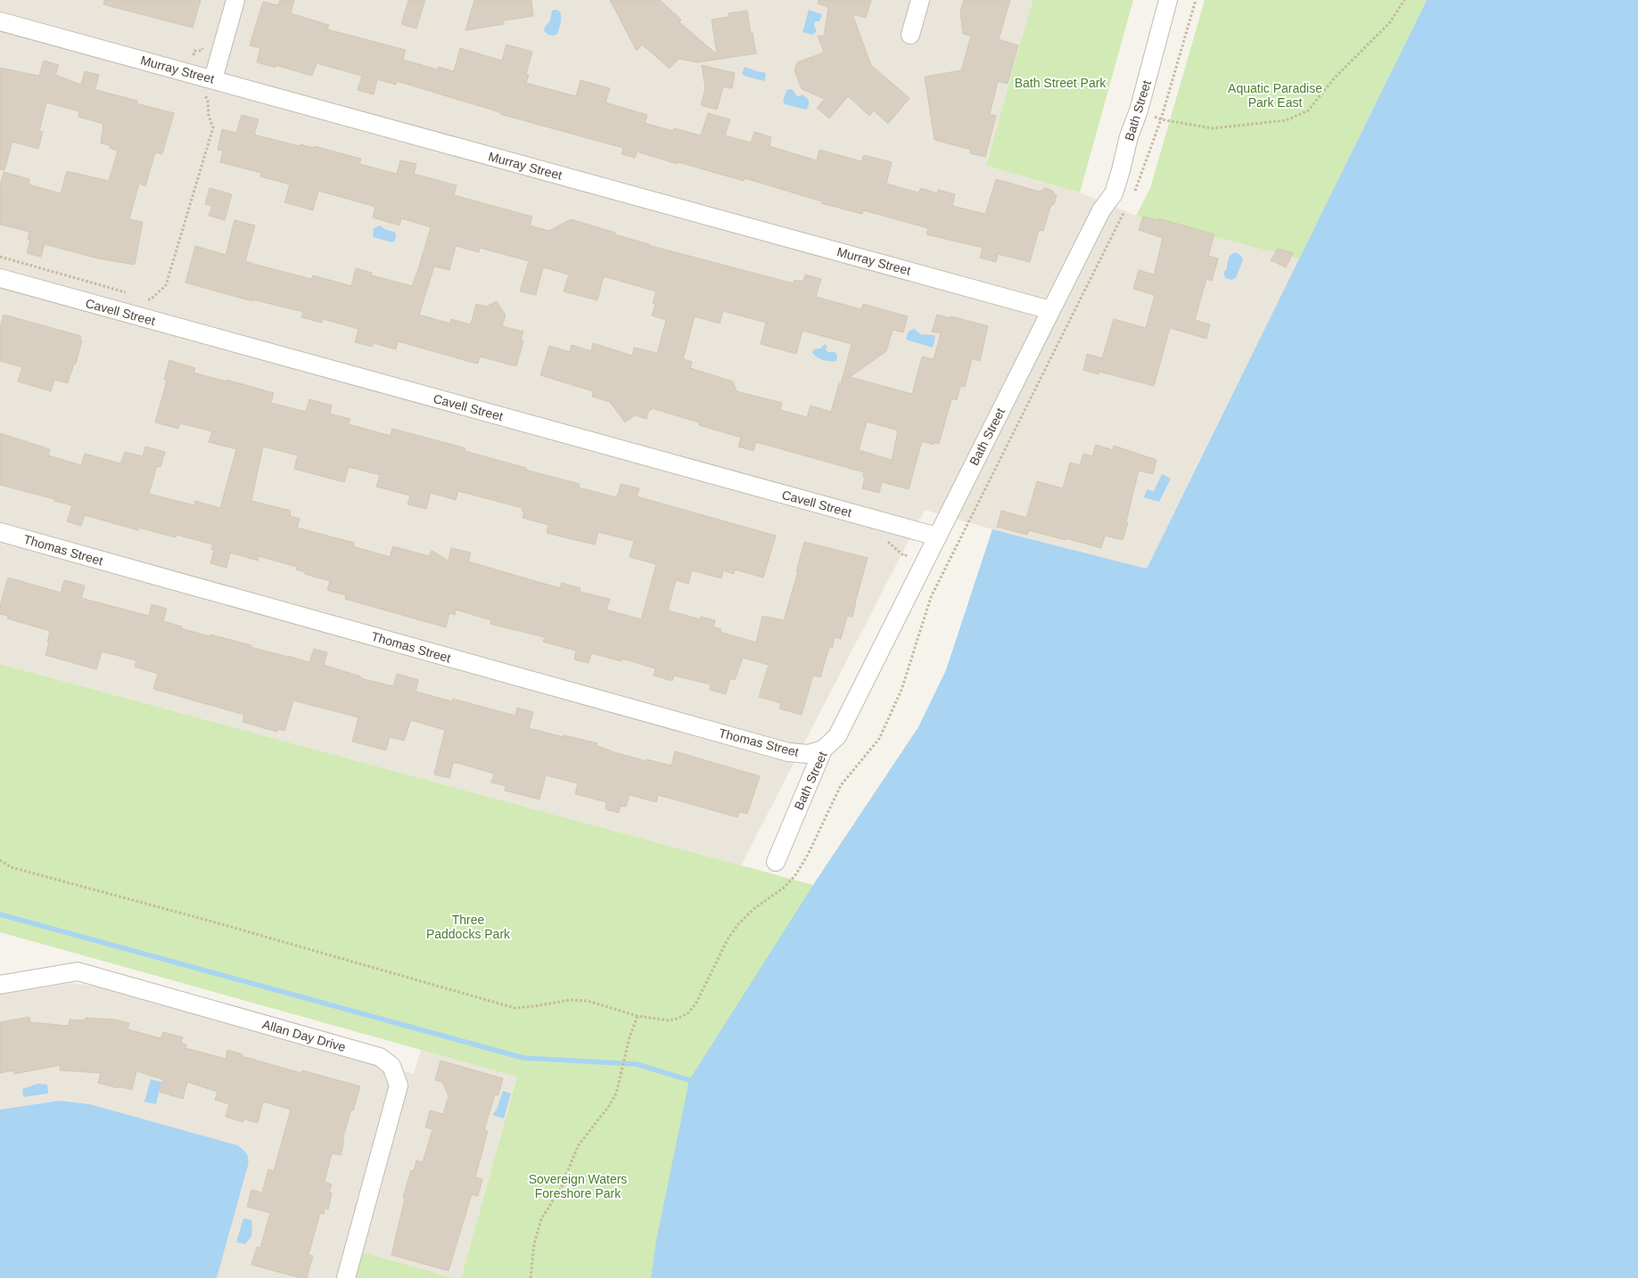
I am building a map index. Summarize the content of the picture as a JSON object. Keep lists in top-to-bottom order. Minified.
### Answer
{"streets":{"street":["Murray Street","Bath Street","Cavell Street","Thomas Street","Allan Day Drive"]},"crossings":[["Murray Street","Bath Street"],["Bath Street","Cavell Street"],["Bath Street","Thomas Street"]],"parks":["Bath Street Park","Aquatic Paradise Park East","Three Paddocks Park","Sovereign Waters Foreshore Park"]}
